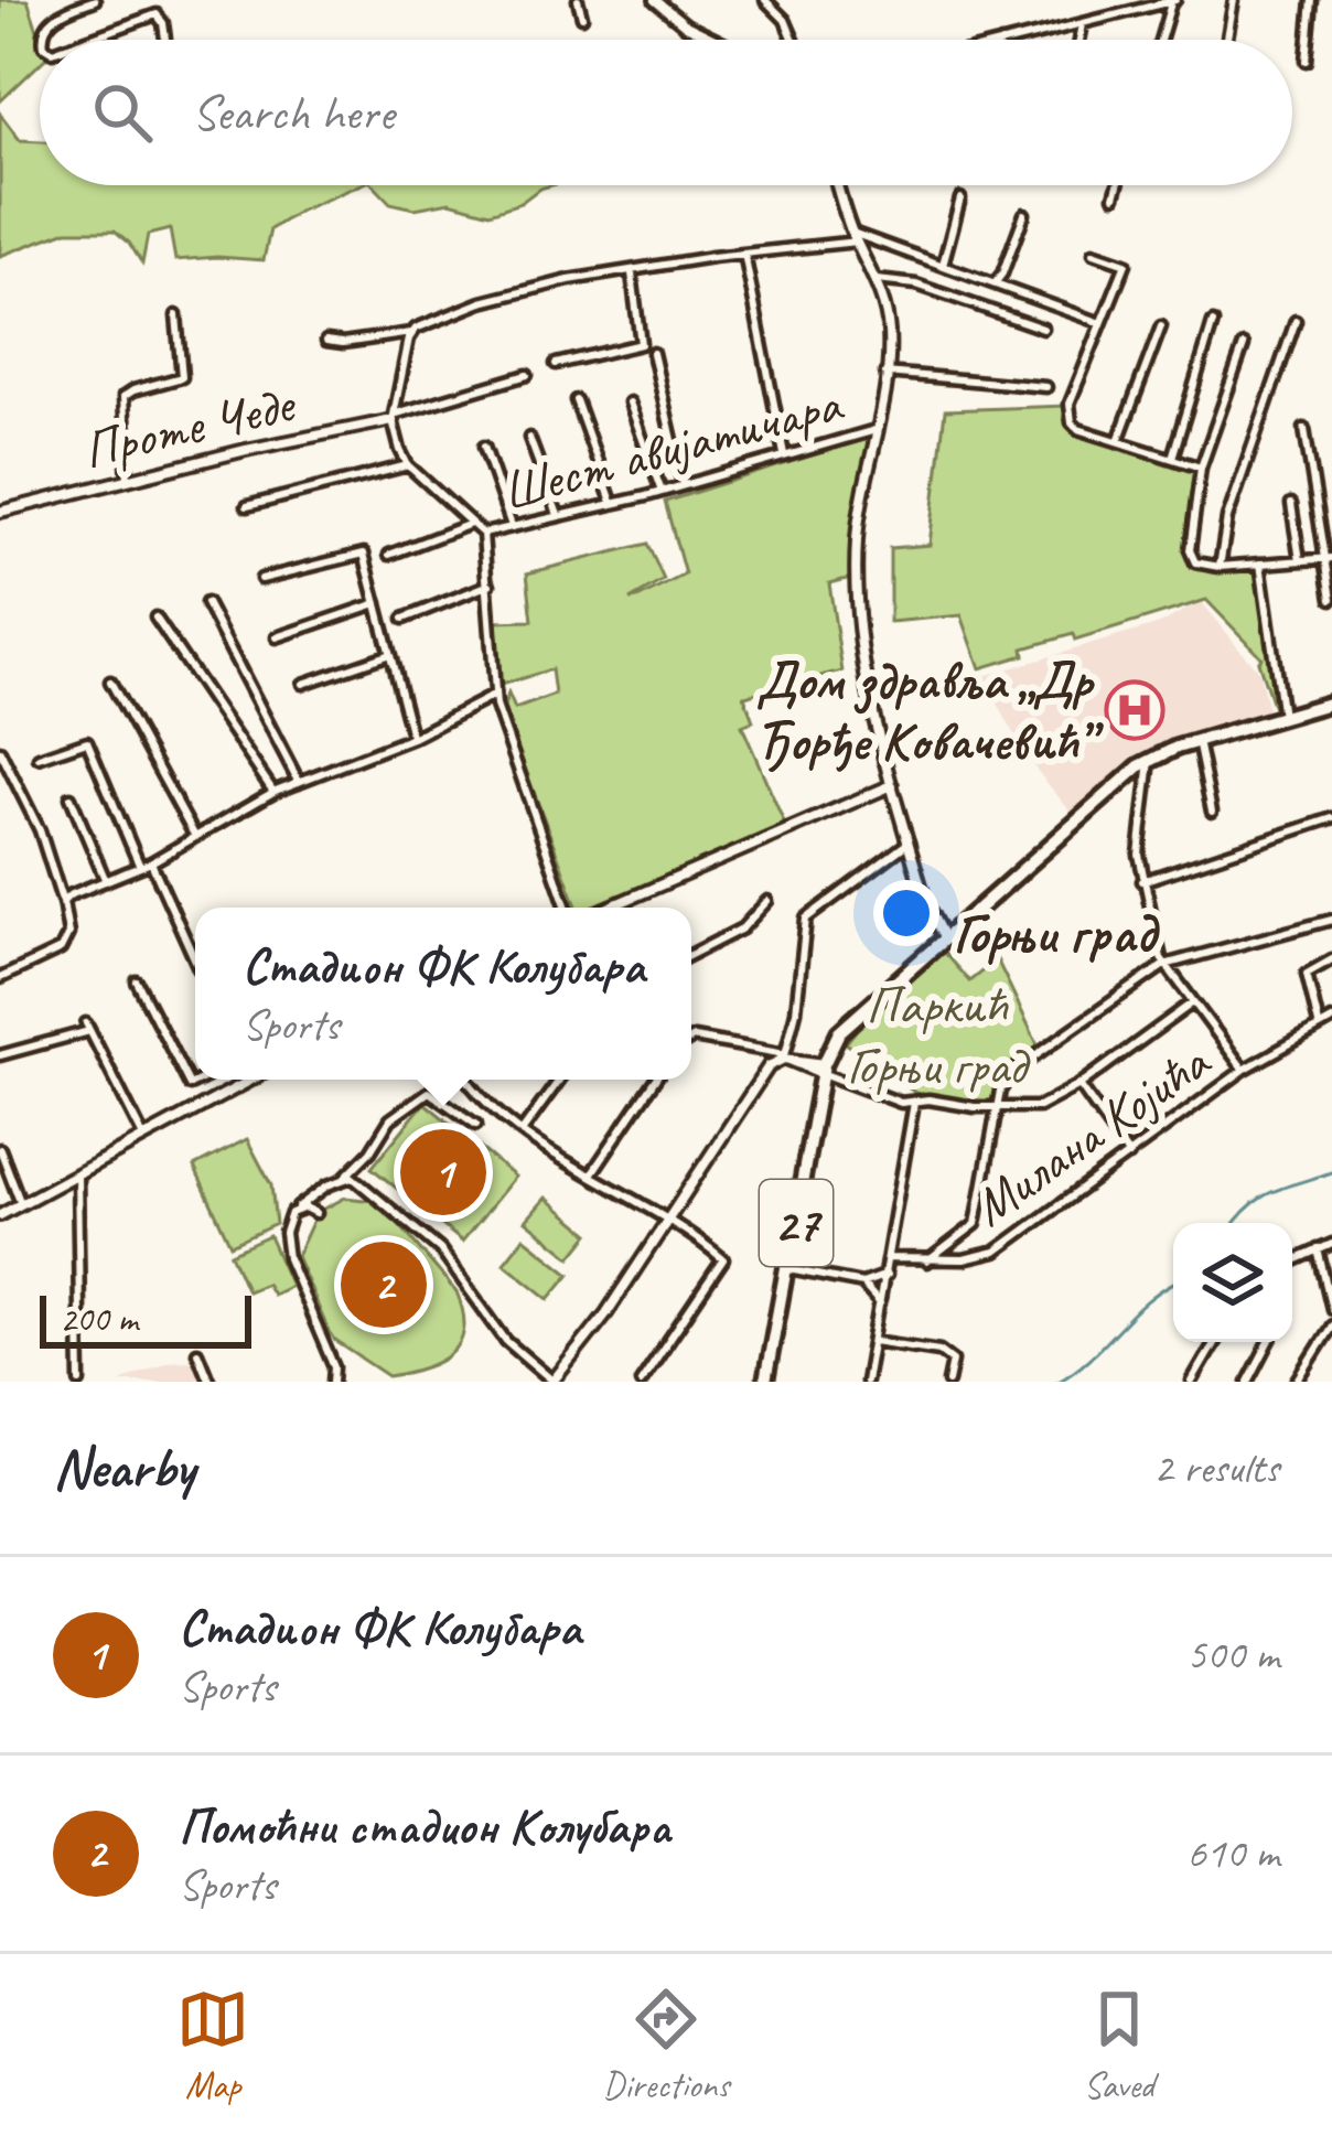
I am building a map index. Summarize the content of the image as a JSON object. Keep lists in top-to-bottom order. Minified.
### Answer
{"streets":{"main road":["27"],"street":["Проте Чеде","Шест авијатичара","Милана Којића"]},"districts":["Горњи град"],"parks":["Паркић Горњи град"],"places":{"hospital":["Дом здравља „Др Ђорђе Ковачевић”"]},"scale_bar":"200 m","page":{"search":"Search here","popup":["Стадион ФК Колубара","Sports"],"pins":["1","2"],"scale":"200 m","heading":["Nearby","2 results"],"list":[{"mark":"1","name":"Стадион ФК Колубара","note":"Sports","value":"500 m"},{"mark":"2","name":"Помоћни стадион Колубара","note":"Sports","value":"610 m"}],"nav":["Map","Directions","Saved"]}}
